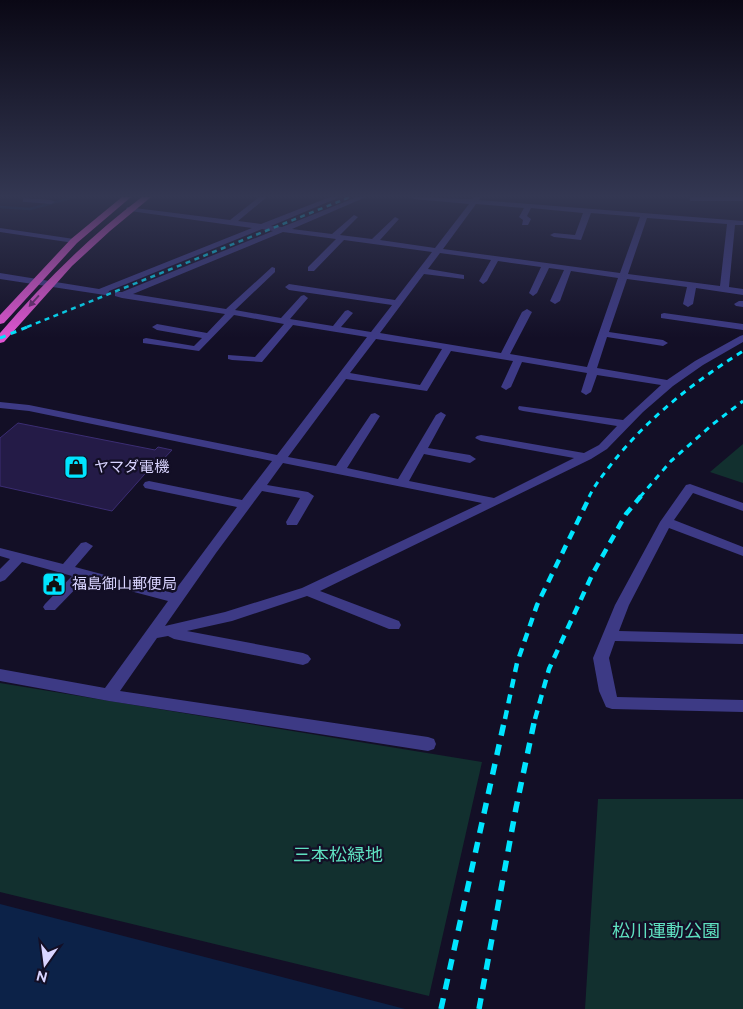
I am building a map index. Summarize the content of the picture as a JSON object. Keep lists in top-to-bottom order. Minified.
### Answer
{"parks":["三本松緑地","松川運動公園"],"places":{"shop":["ヤマダ電機"],"public building":["福島御山郵便局"]},"north":"bottom"}
